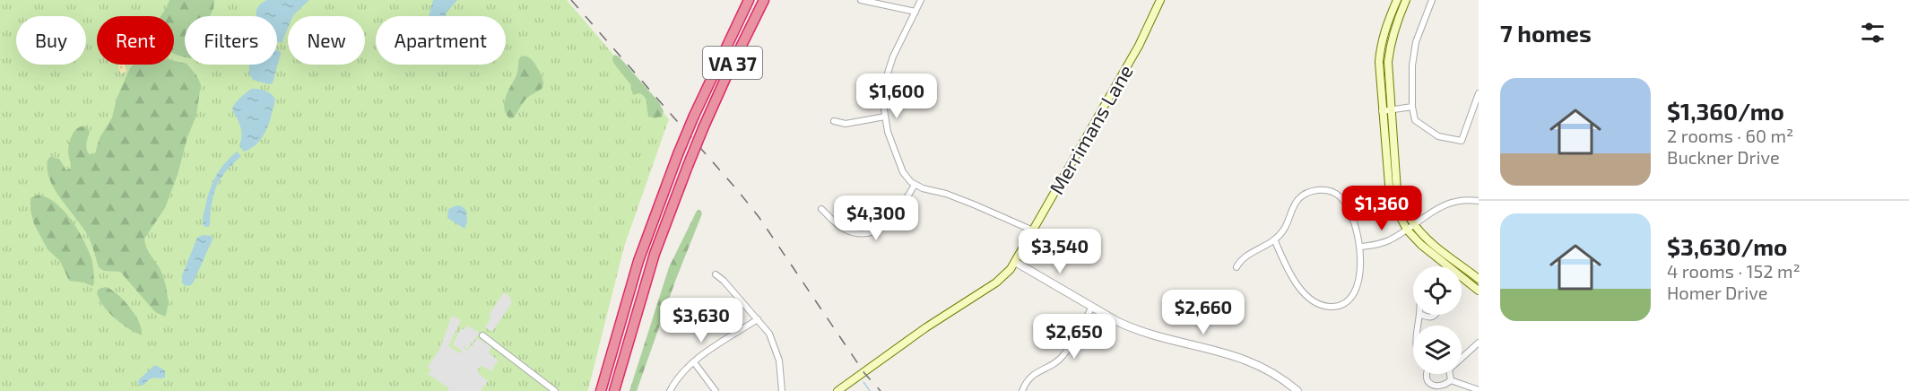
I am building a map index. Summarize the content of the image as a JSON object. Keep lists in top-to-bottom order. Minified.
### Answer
{"streets":{"highway":["VA 37"],"main road":["Merrimans Lane"]},"page":{"heading":"7 homes","chip":["Buy","Rent","Filters","New","Apartment"],"list":[{"name":"$1,360/mo","note":"2 rooms · 60 m² · Buckner Drive"},{"name":"$3,630/mo","note":"4 rooms · 152 m² · Homer Drive"}],"price":["$1,600","$1,360","$4,300","$3,540","$2,660","$3,630","$2,650"]}}
